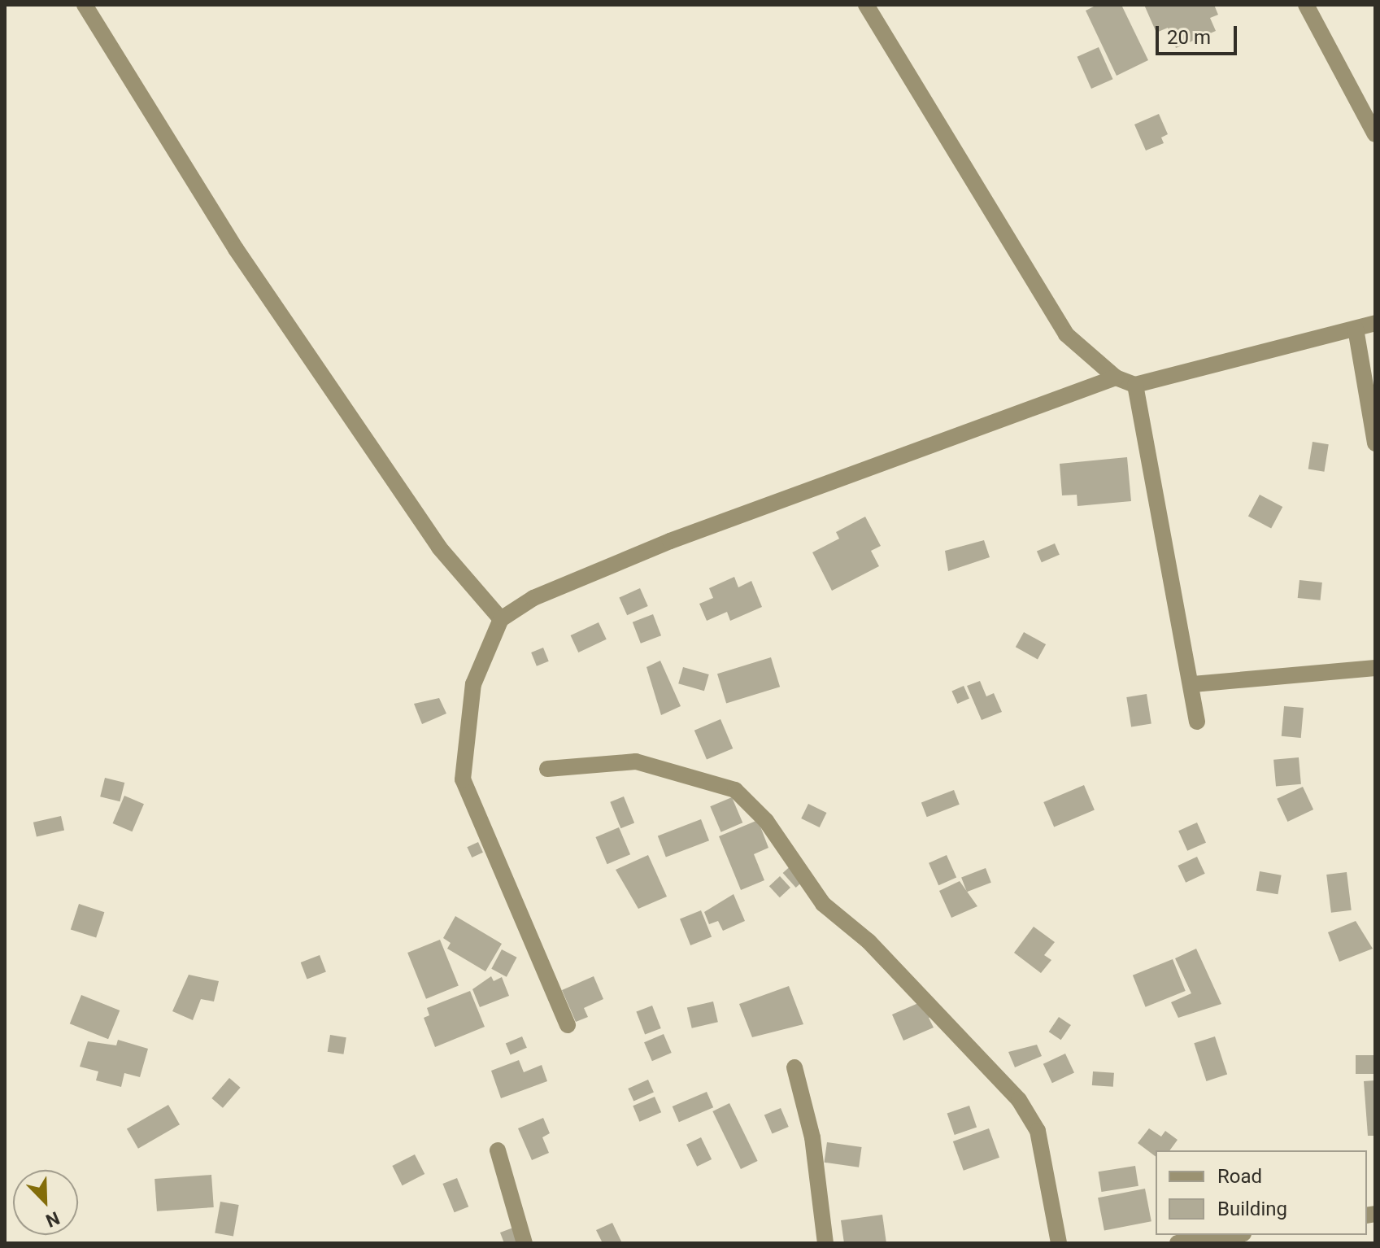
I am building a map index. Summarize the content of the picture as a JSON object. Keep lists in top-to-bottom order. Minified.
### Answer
{"legend":["Road","Building"],"scale_bar":"20 m","north":"bottom right"}
